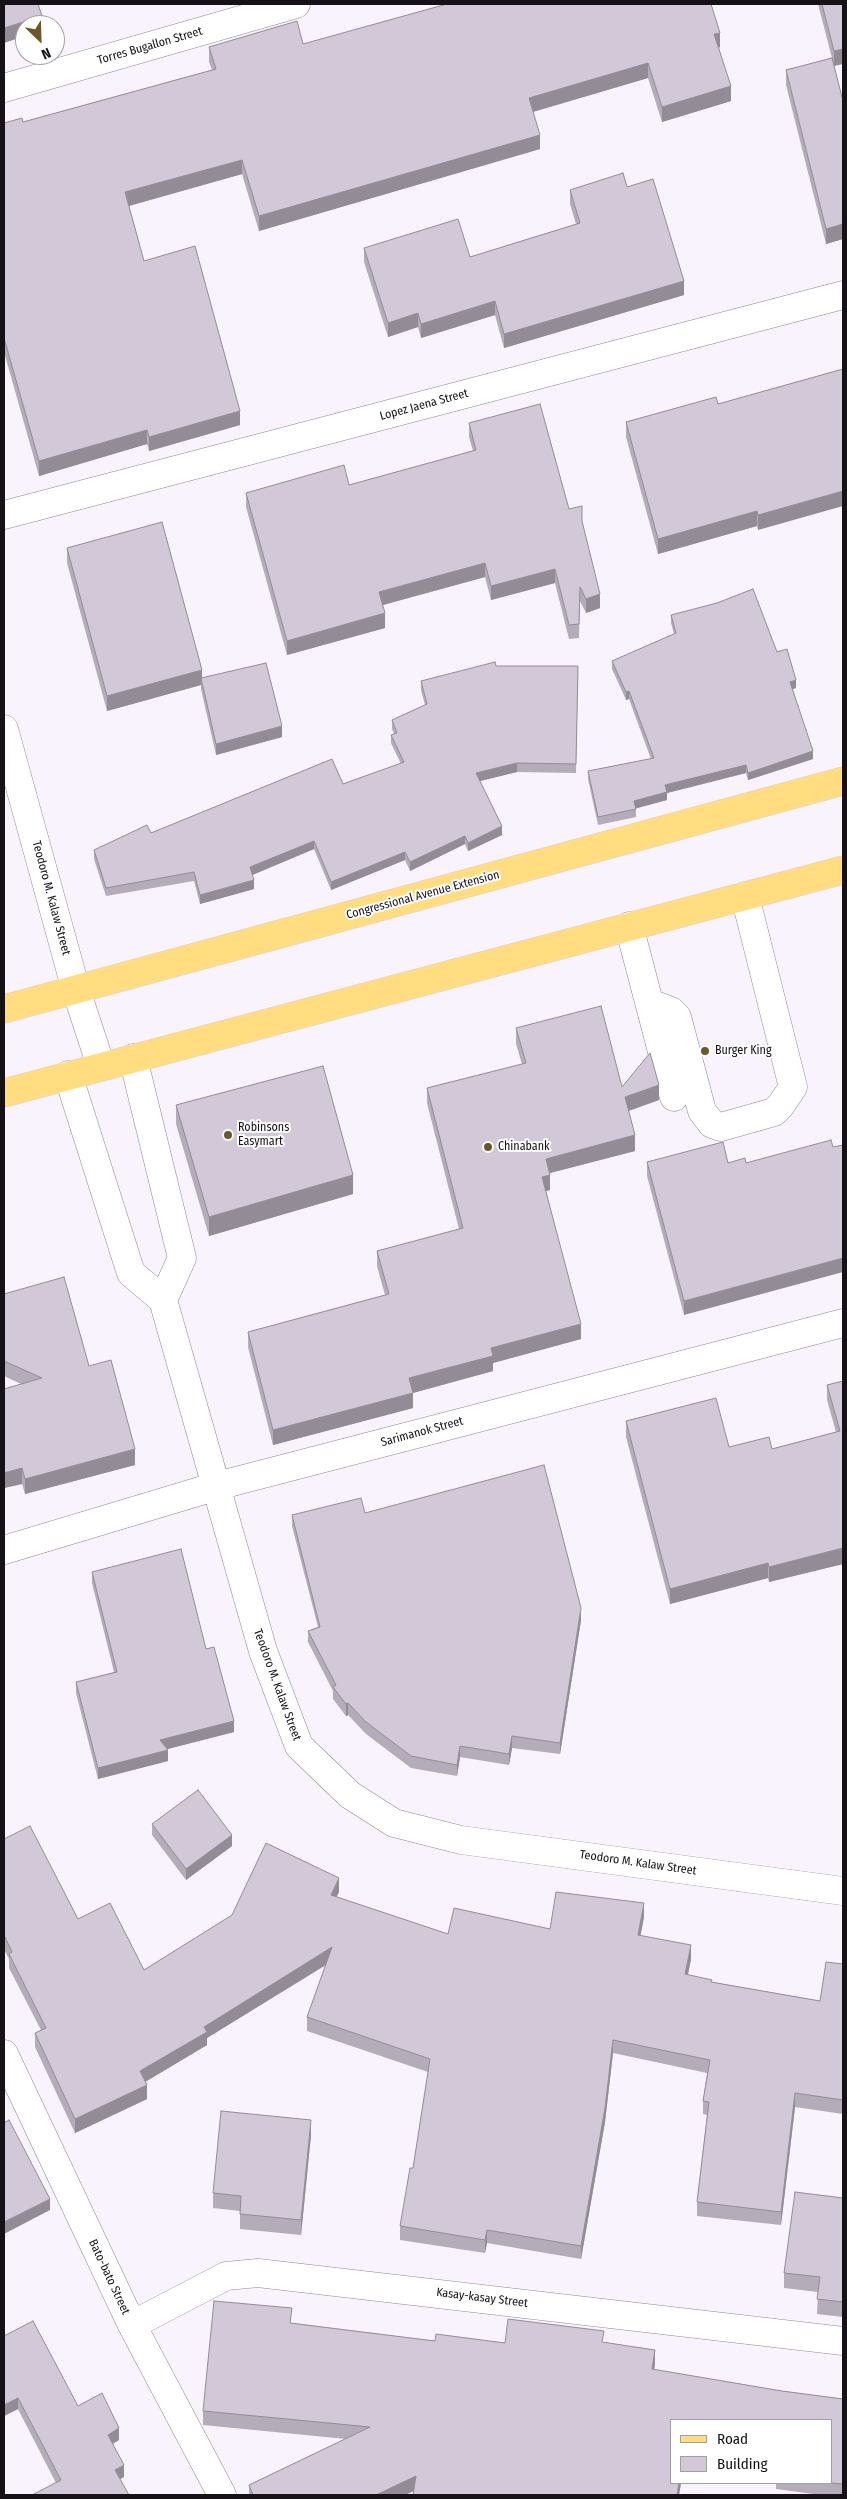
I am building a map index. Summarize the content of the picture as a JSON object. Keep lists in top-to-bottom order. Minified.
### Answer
{"streets":{"main road":["Congressional Avenue Extension"],"street":["Torres Bugallon Street","Lopez Jaena Street","Teodoro M. Kalaw Street","Sarimanok Street","Bato-bato Street","Kasay-kasay Street"]},"crossings":[["Congressional Avenue Extension","Teodoro M. Kalaw Street"],["Teodoro M. Kalaw Street","Sarimanok Street"],["Bato-bato Street","Kasay-kasay Street"]],"places":["Burger King","Robinsons Easymart","Chinabank"],"legend":["Road","Building"],"north":"bottom right"}
